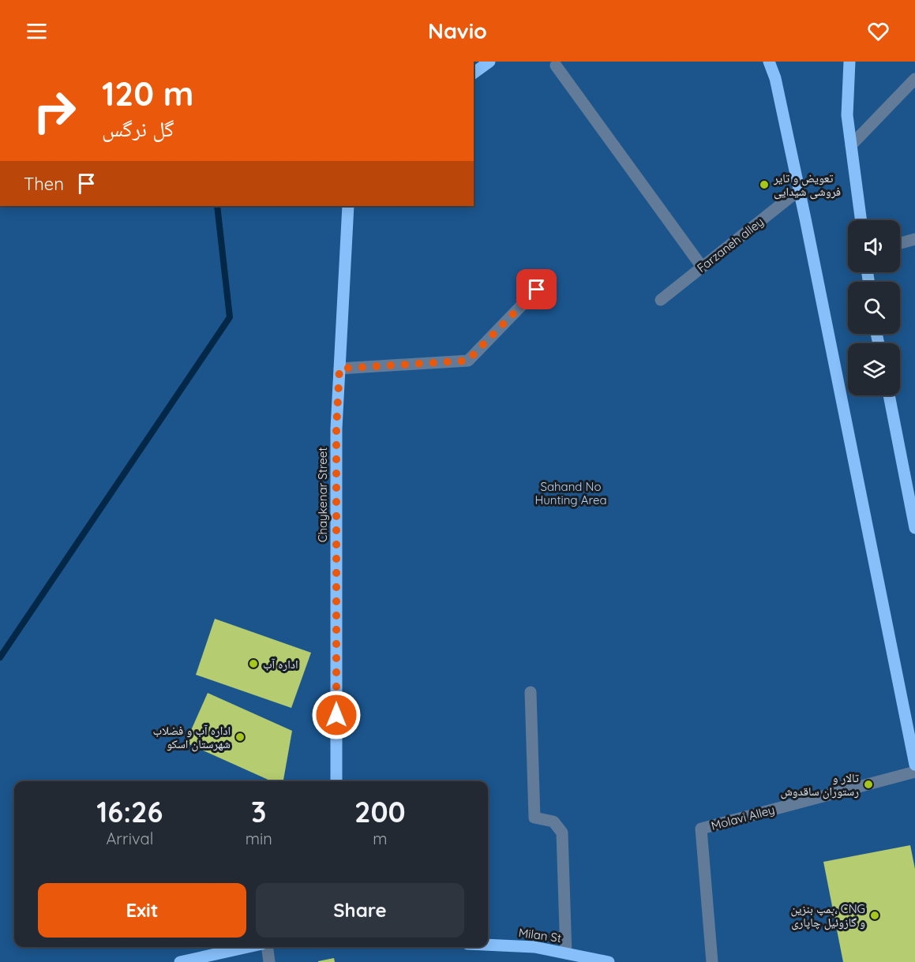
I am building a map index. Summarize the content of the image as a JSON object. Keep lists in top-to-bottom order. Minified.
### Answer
{"streets":{"main road":["Chaykenar Street","Milan St"],"street":["Farzaneh alley","Molavi Alley"]},"parks":["Sahand No Hunting Area"],"places":["تعویض و تایر فروشی شیدایی","اداره آب","اداره آب و فضلاب شهرستان اسکو","تالار و رستوران ساقدوش","پمپ بنزین، CNG و گازوئیل چاپاری"],"page":{"header":"Navio","turn":["120 m","گل نرگس"],"then":"Then","eta":["16:26","Arrival","3","min","200","m"],"buttons":["Exit","Share"]}}
